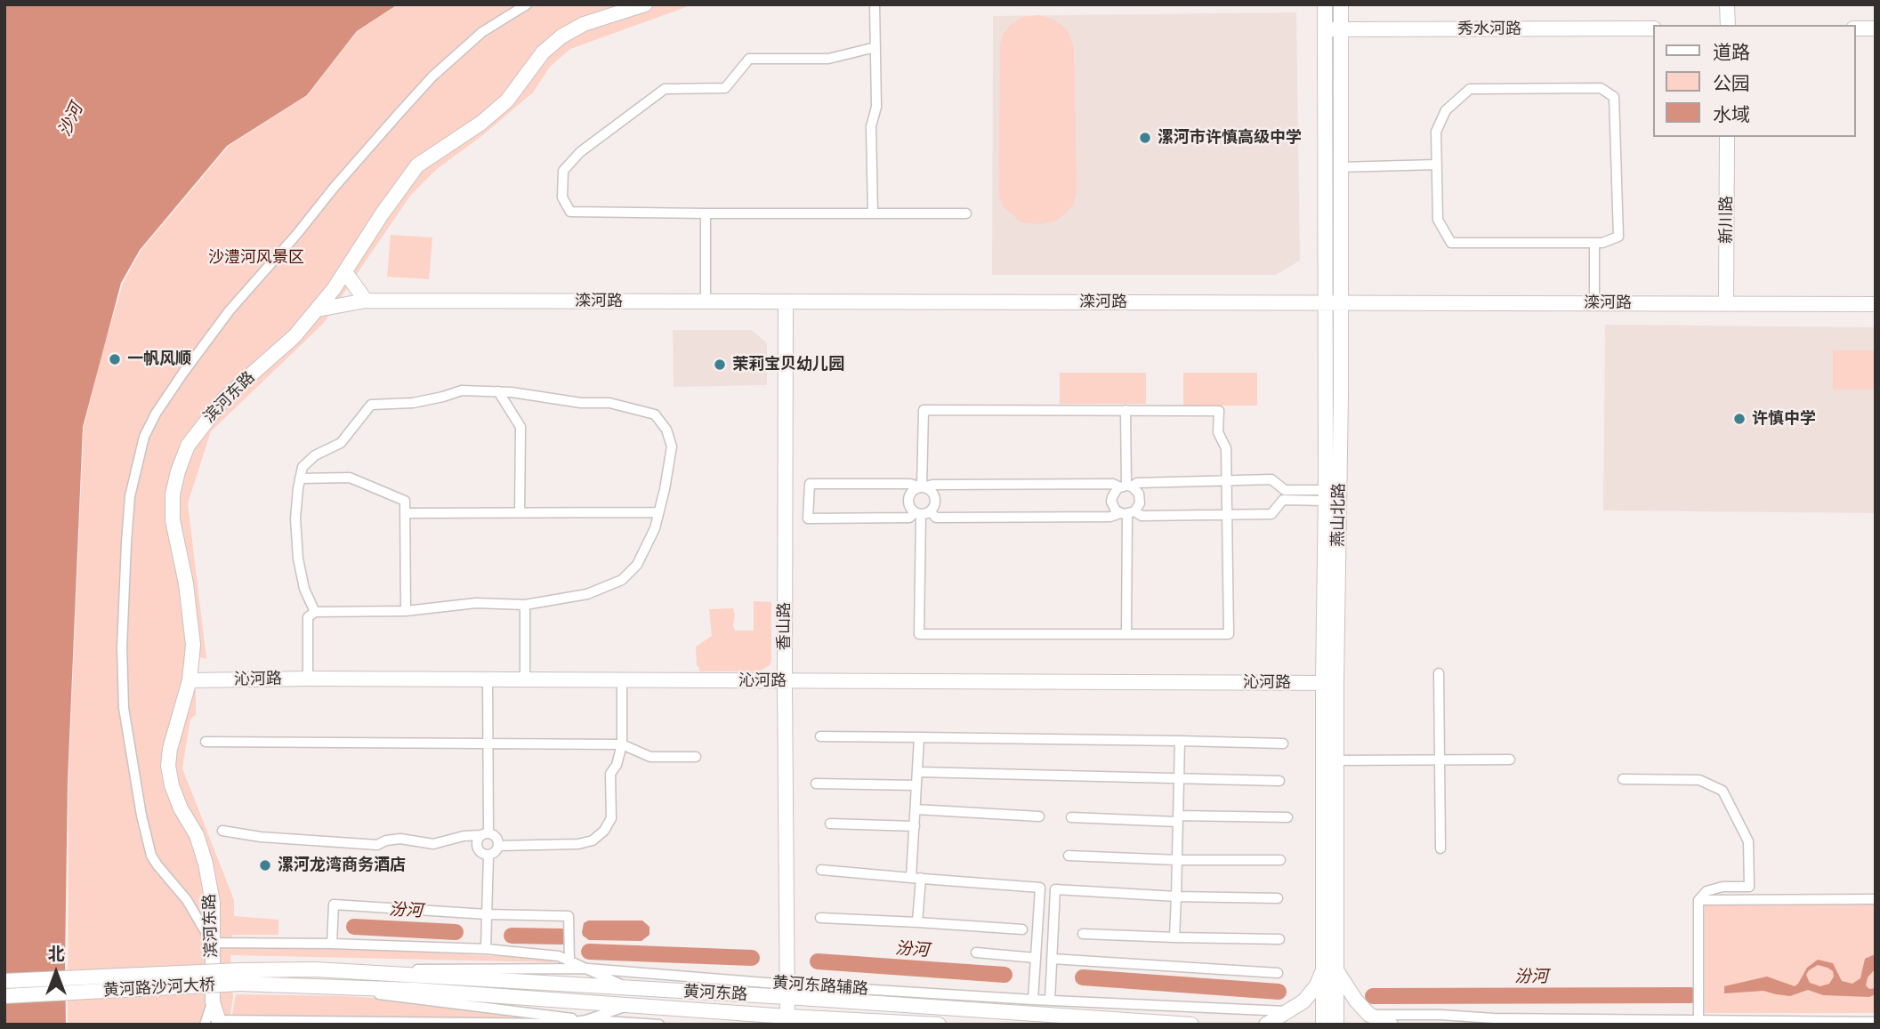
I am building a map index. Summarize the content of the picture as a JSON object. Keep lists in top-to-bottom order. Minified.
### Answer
{"streets":{"street":["秀水河路","新川路","滦河路","滨河东路","燕山北路","香山路","沁河路","黄河东路辅路","黄河路沙河大桥","黄河东路"]},"crossings":[["秀水河路","燕山北路"],["新川路","滦河路"],["滦河路","滨河东路"],["滦河路","燕山北路"],["滦河路","香山路"],["滨河东路","沁河路"],["燕山北路","沁河路"],["香山路","沁河路"],["香山路","黄河东路辅路"],["香山路","黄河东路"],["黄河东路辅路","黄河东路"],["黄河路沙河大桥","黄河东路"]],"water":["沙河","汾河"],"parks":["沙澧河风景区"],"places":["漯河市许慎高级中学","一帆风顺","茉莉宝贝幼儿园","许慎中学","漯河龙湾商务酒店"],"legend":["道路","公园","水域"],"north":"top"}
